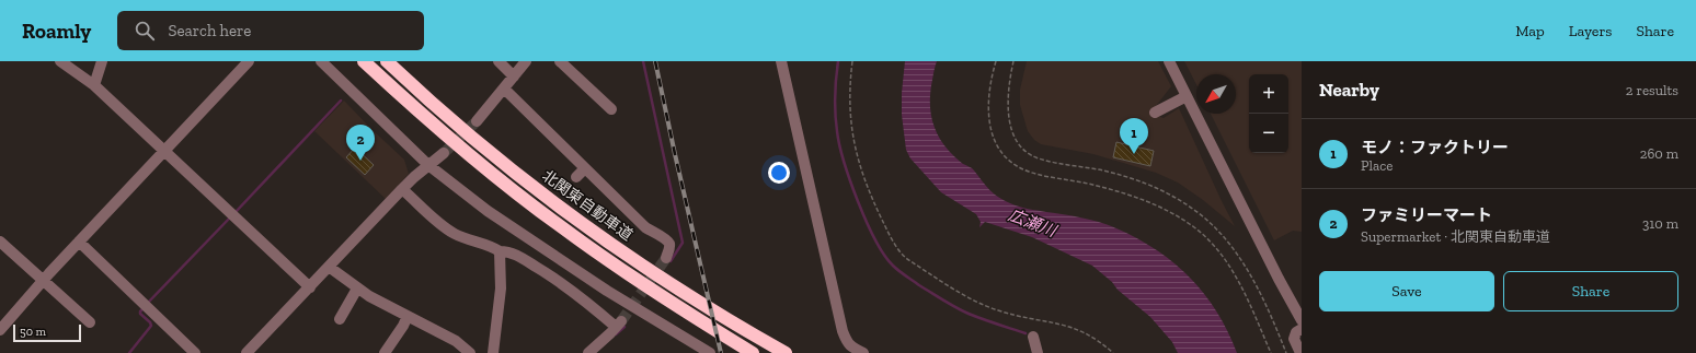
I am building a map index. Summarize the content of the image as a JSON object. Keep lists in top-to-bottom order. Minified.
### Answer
{"streets":{"highway":["北関東自動車道"]},"water":["広瀬川"],"scale_bar":"50 m","north":"bottom left","page":{"header":"Roamly","search":"Search here","nav":["Map","Layers","Share"],"heading":["Nearby","2 results"],"map_buttons":["+","−"],"pins":["1","2"],"list":[{"mark":"1","name":"モノ：ファクトリー","note":"Place","value":"260 m"},{"mark":"2","name":"ファミリーマート","note":"Supermarket · 北関東自動車道","value":"310 m"}],"buttons":["Save","Share"],"scale":"50 m"}}
